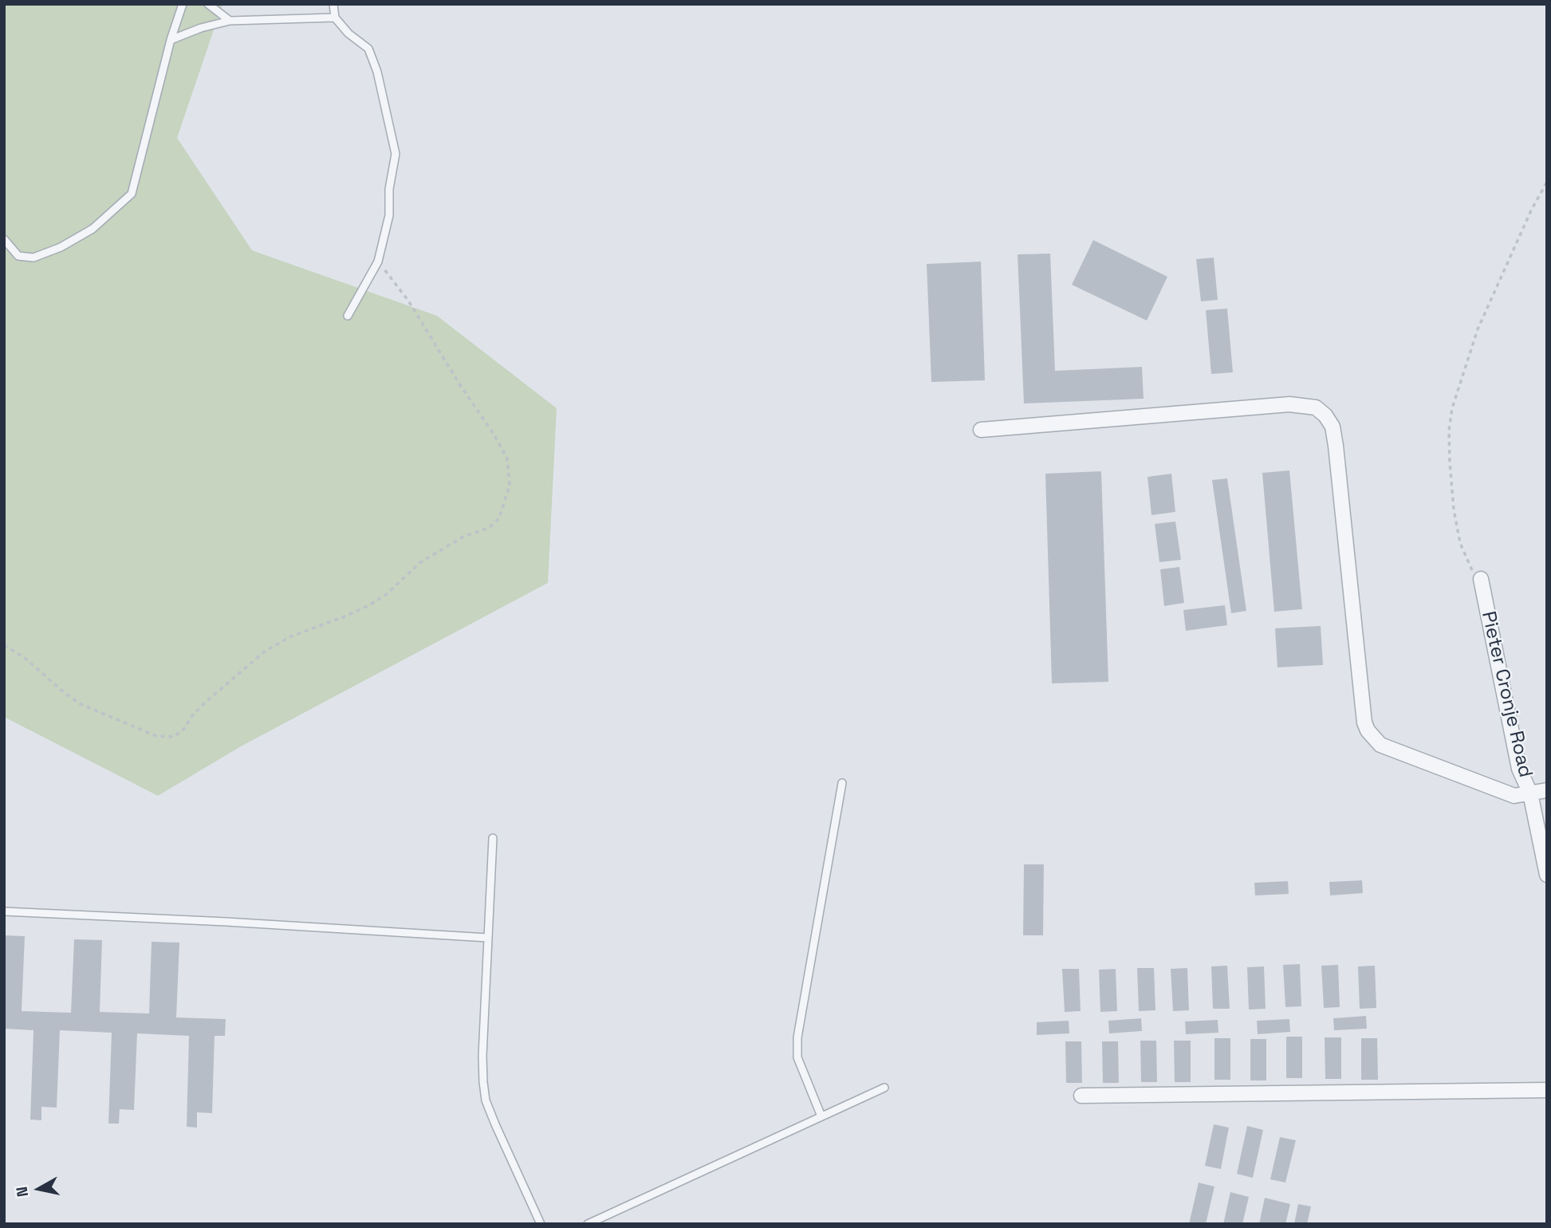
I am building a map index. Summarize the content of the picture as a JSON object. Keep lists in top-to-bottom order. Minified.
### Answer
{"streets":{"street":["Pieter Cronje Road"]},"north":"left"}
